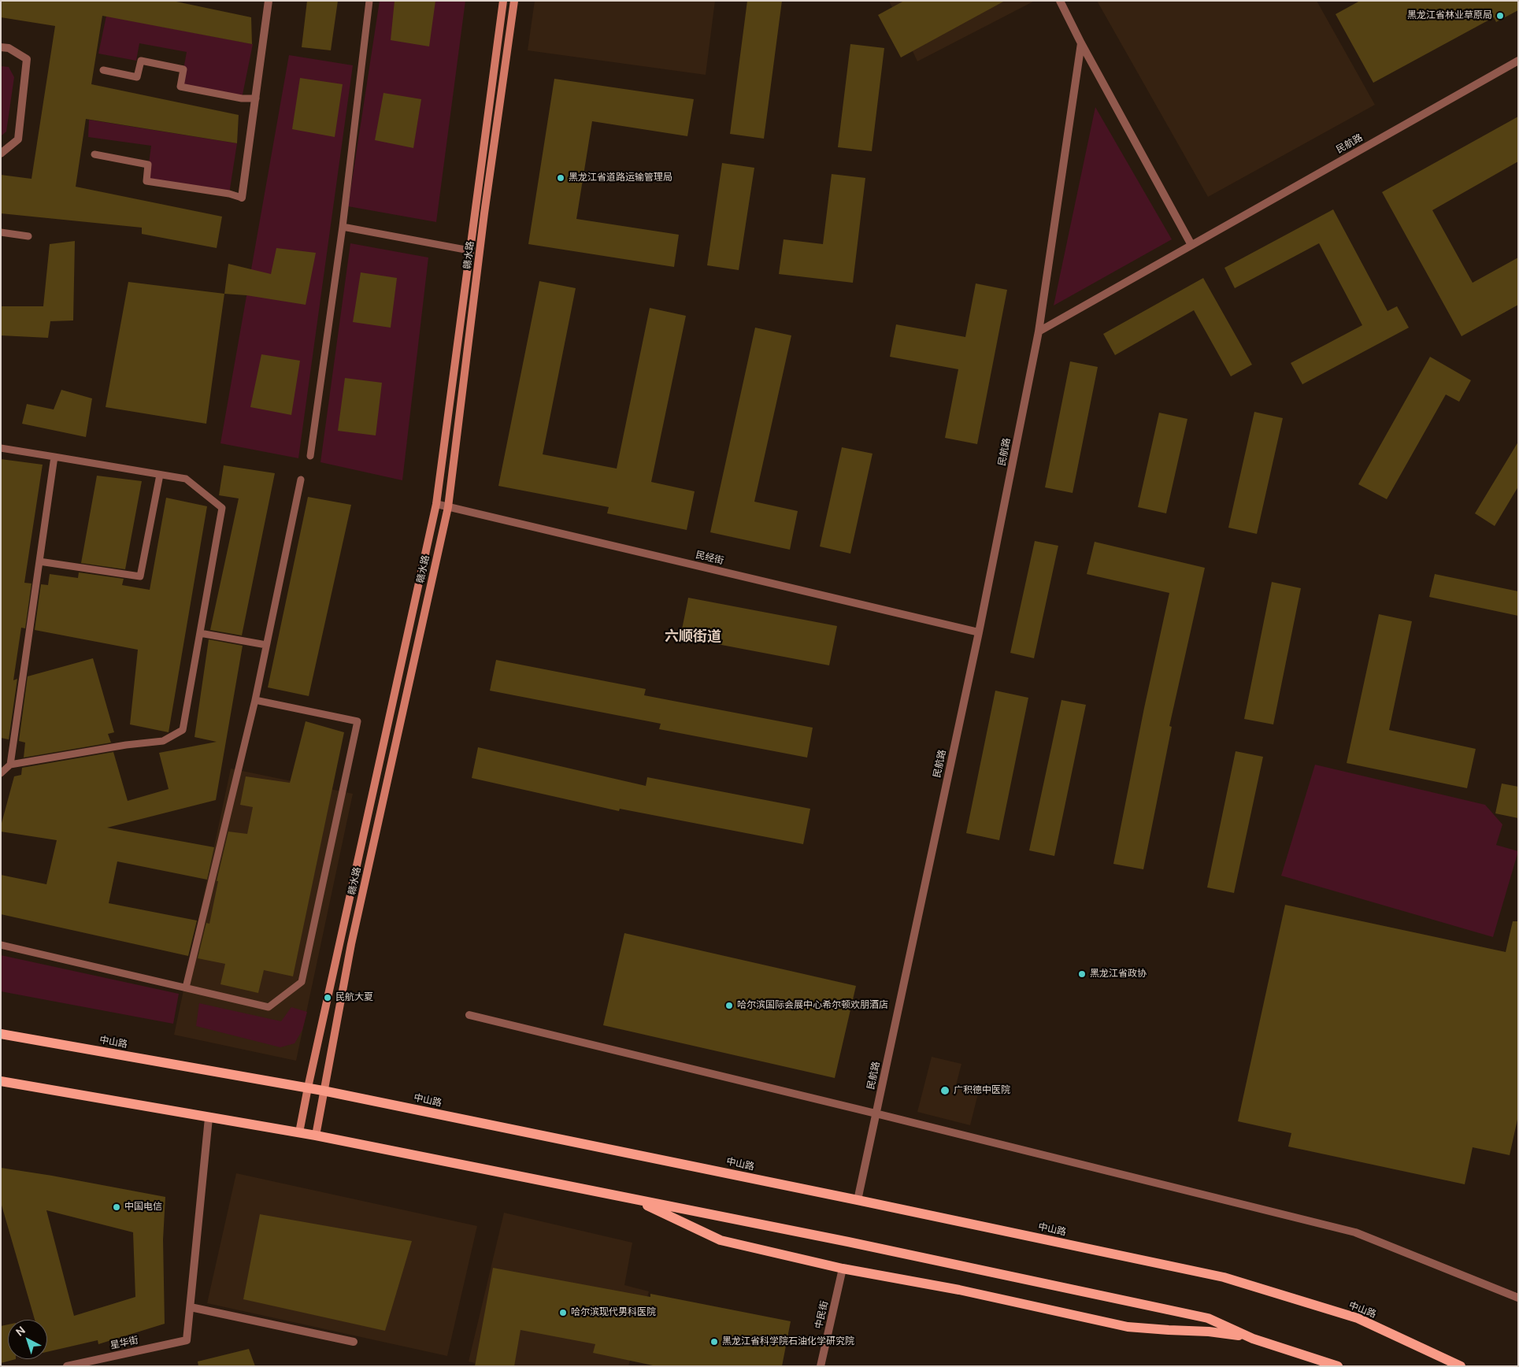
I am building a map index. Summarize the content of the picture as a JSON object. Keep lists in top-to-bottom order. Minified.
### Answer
{"streets":{"main road":["赣水路","中山路"],"street":["民航路","民经街","中民街","星华街"]},"crossings":[["民航路","民经街"],["民航路","中山路"],["赣水路","民经街"],["赣水路","中山路"]],"districts":["六顺街道"],"places":["黑龙江省林业草原局","黑龙江省道路运输管理局","黑龙江省政协","民航大夏","哈尔滨国际会展中心希尔顿欢朋酒店","广积德中医院","中国电信","哈尔滨现代男科医院","黑龙江省科学院石油化学研究院"],"north":"top left"}
